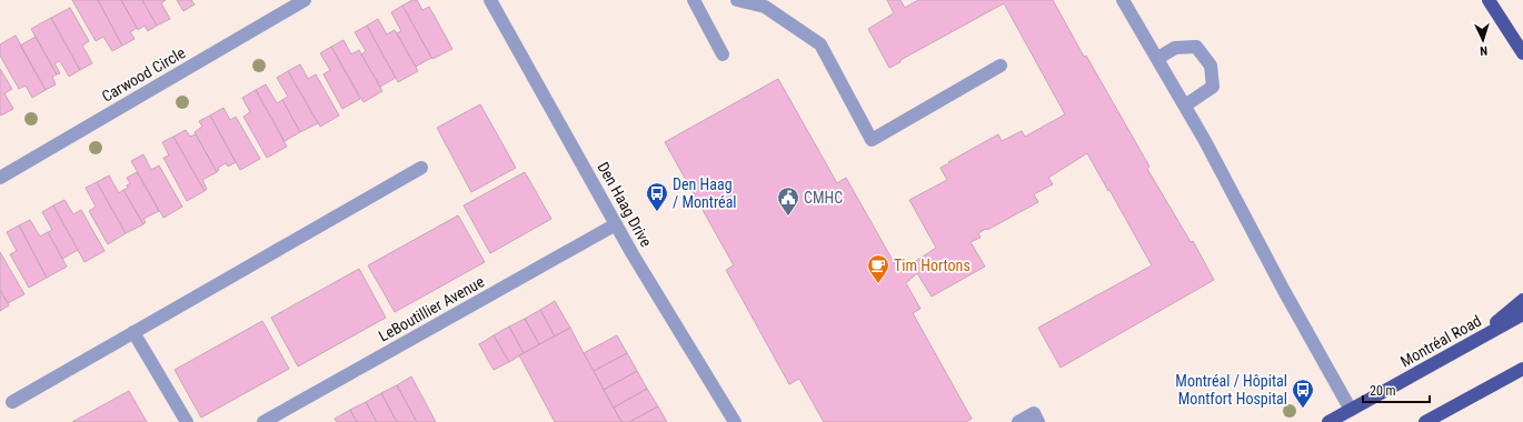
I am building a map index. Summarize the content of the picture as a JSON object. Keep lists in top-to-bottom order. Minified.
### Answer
{"streets":{"main road":["Montréal Road"],"street":["Carwood Circle","Den Haag Drive","LeBoutillier Avenue"]},"crossings":[["Den Haag Drive","LeBoutillier Avenue"]],"places":{"bus stop":["Den Haag / Montréal","Montréal / Hôpital Montfort Hospital"],"public building":["CMHC"],"cafe":["Tim Hortons"]},"scale_bar":"20 m","north":"bottom"}
